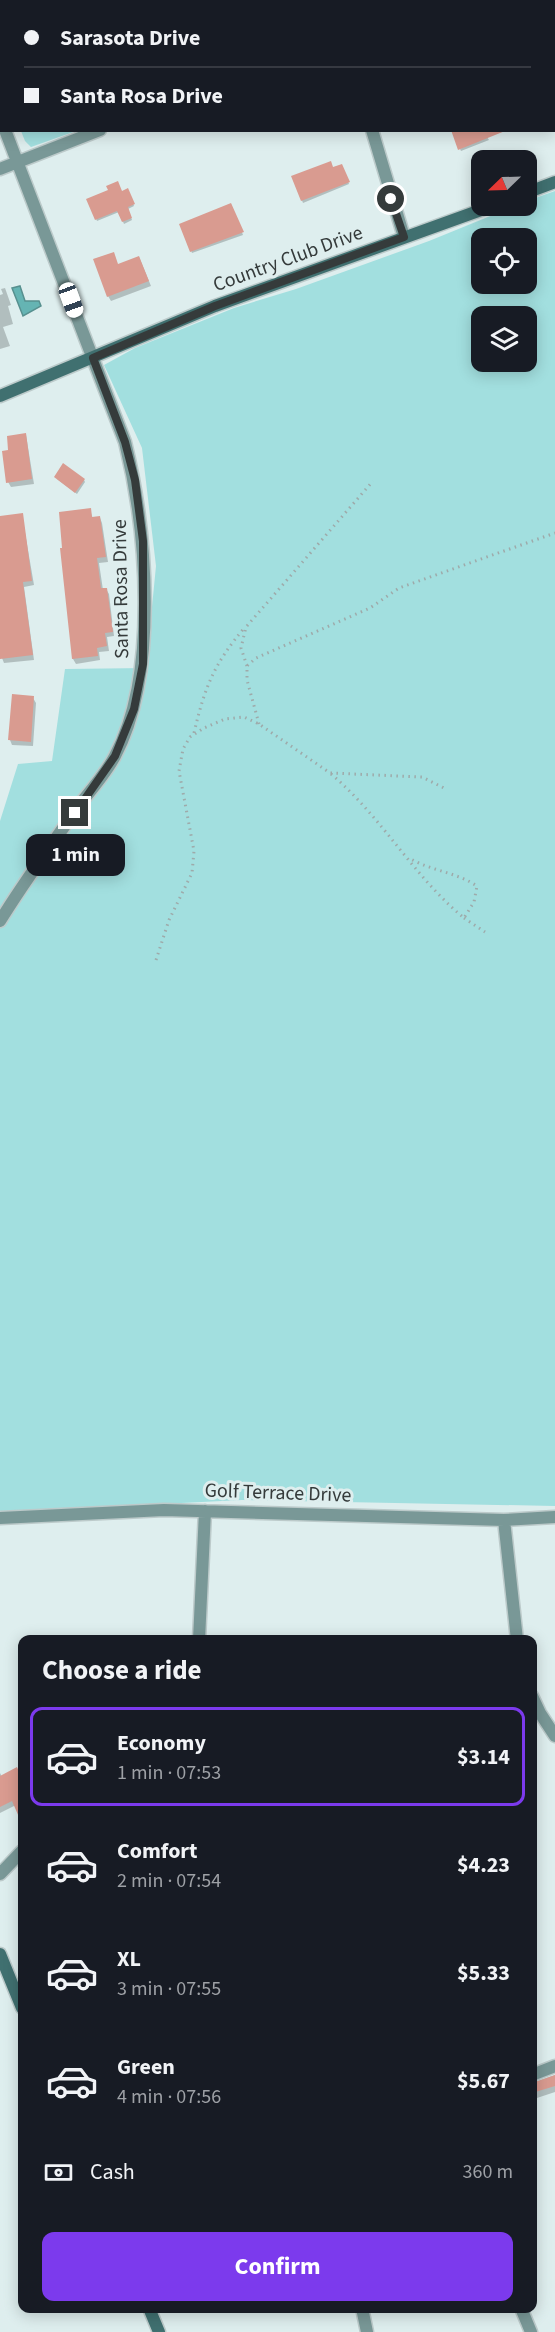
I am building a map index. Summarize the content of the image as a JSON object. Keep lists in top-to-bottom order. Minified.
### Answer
{"streets":{"street":["Country Club Drive","Santa Rosa Drive","Golf Terrace Drive"]},"crossings":[["Country Club Drive","Santa Rosa Drive"]],"north":"bottom left","page":{"banner":["Sarasota Drive","Santa Rosa Drive"],"bubble":"1 min","heading":"Choose a ride","list":[{"name":"Economy","note":"1 min · 07:53","value":"$3.14"},{"name":"Comfort","note":"2 min · 07:54","value":"$4.23"},{"name":"XL","note":"3 min · 07:55","value":"$5.33"},{"name":"Green","note":"4 min · 07:56","value":"$5.67"}],"pay":["Cash","360 m"],"buttons":"Confirm"}}
